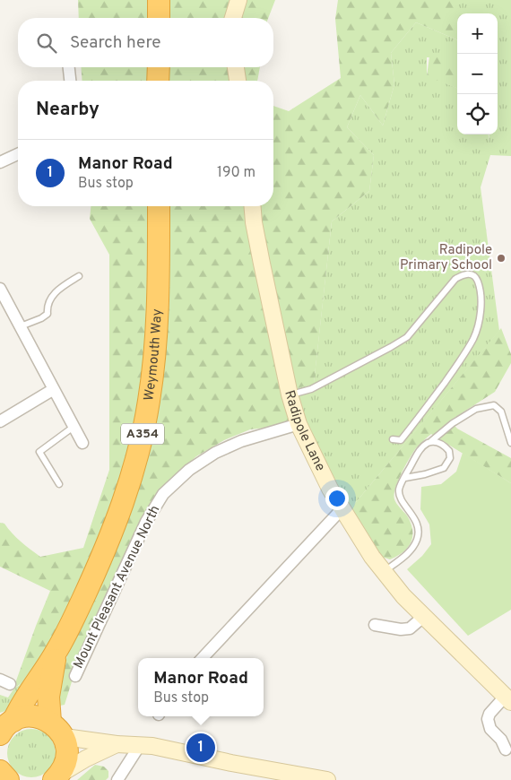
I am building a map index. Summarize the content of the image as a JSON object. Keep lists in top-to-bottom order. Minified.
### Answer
{"streets":{"highway":["Weymouth Way","A354"],"street":["Radipole Lane","Mount Pleasant Avenue North"]},"crossings":[["Weymouth Way","A354"],["Radipole Lane","Mount Pleasant Avenue North"]],"places":["Radipole Primary School"],"page":{"map_buttons":["+","−"],"search":"Search here","heading":"Nearby","list":[{"mark":"1","name":"Manor Road","note":"Bus stop","value":"190 m"}],"popup":["Manor Road","Bus stop"],"pins":"1"}}
